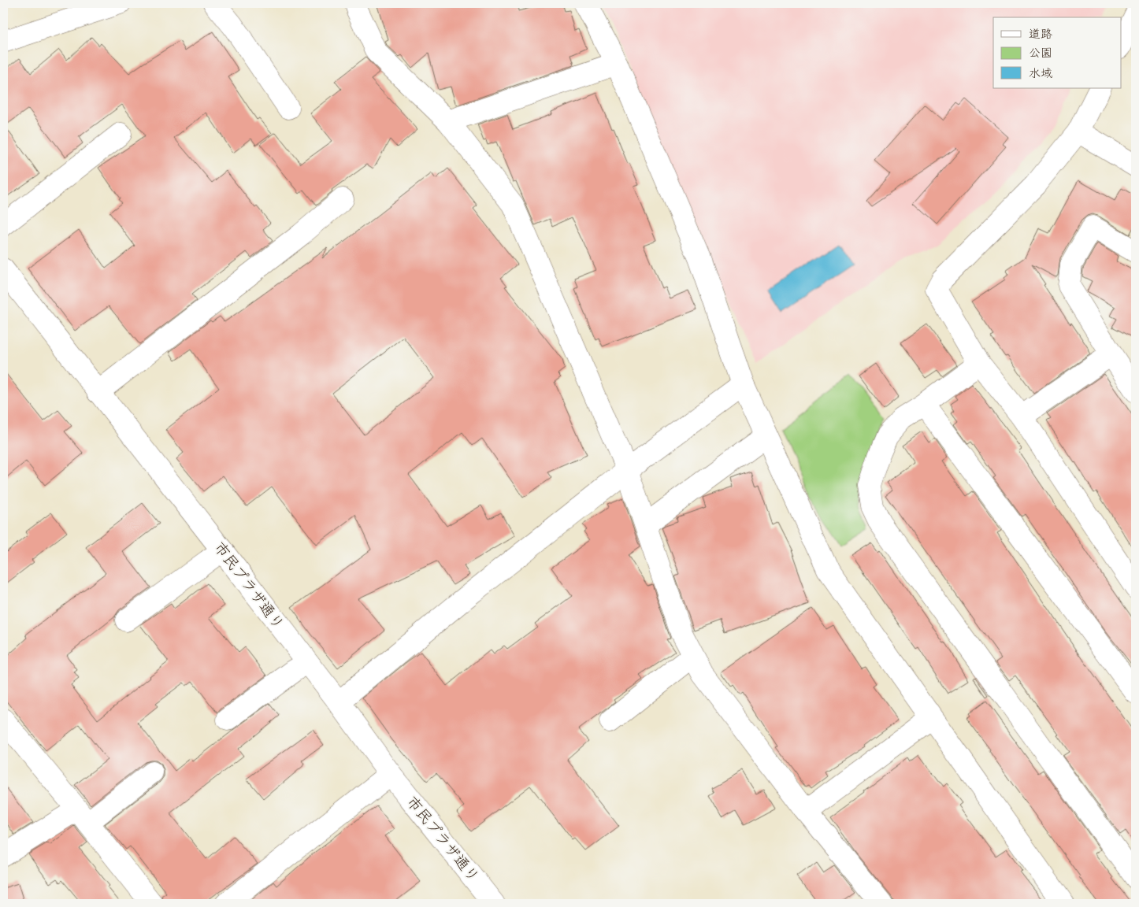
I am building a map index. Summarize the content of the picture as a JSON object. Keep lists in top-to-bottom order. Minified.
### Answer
{"streets":{"street":["市民プラザ通り"]},"legend":["道路","公園","水域"]}
